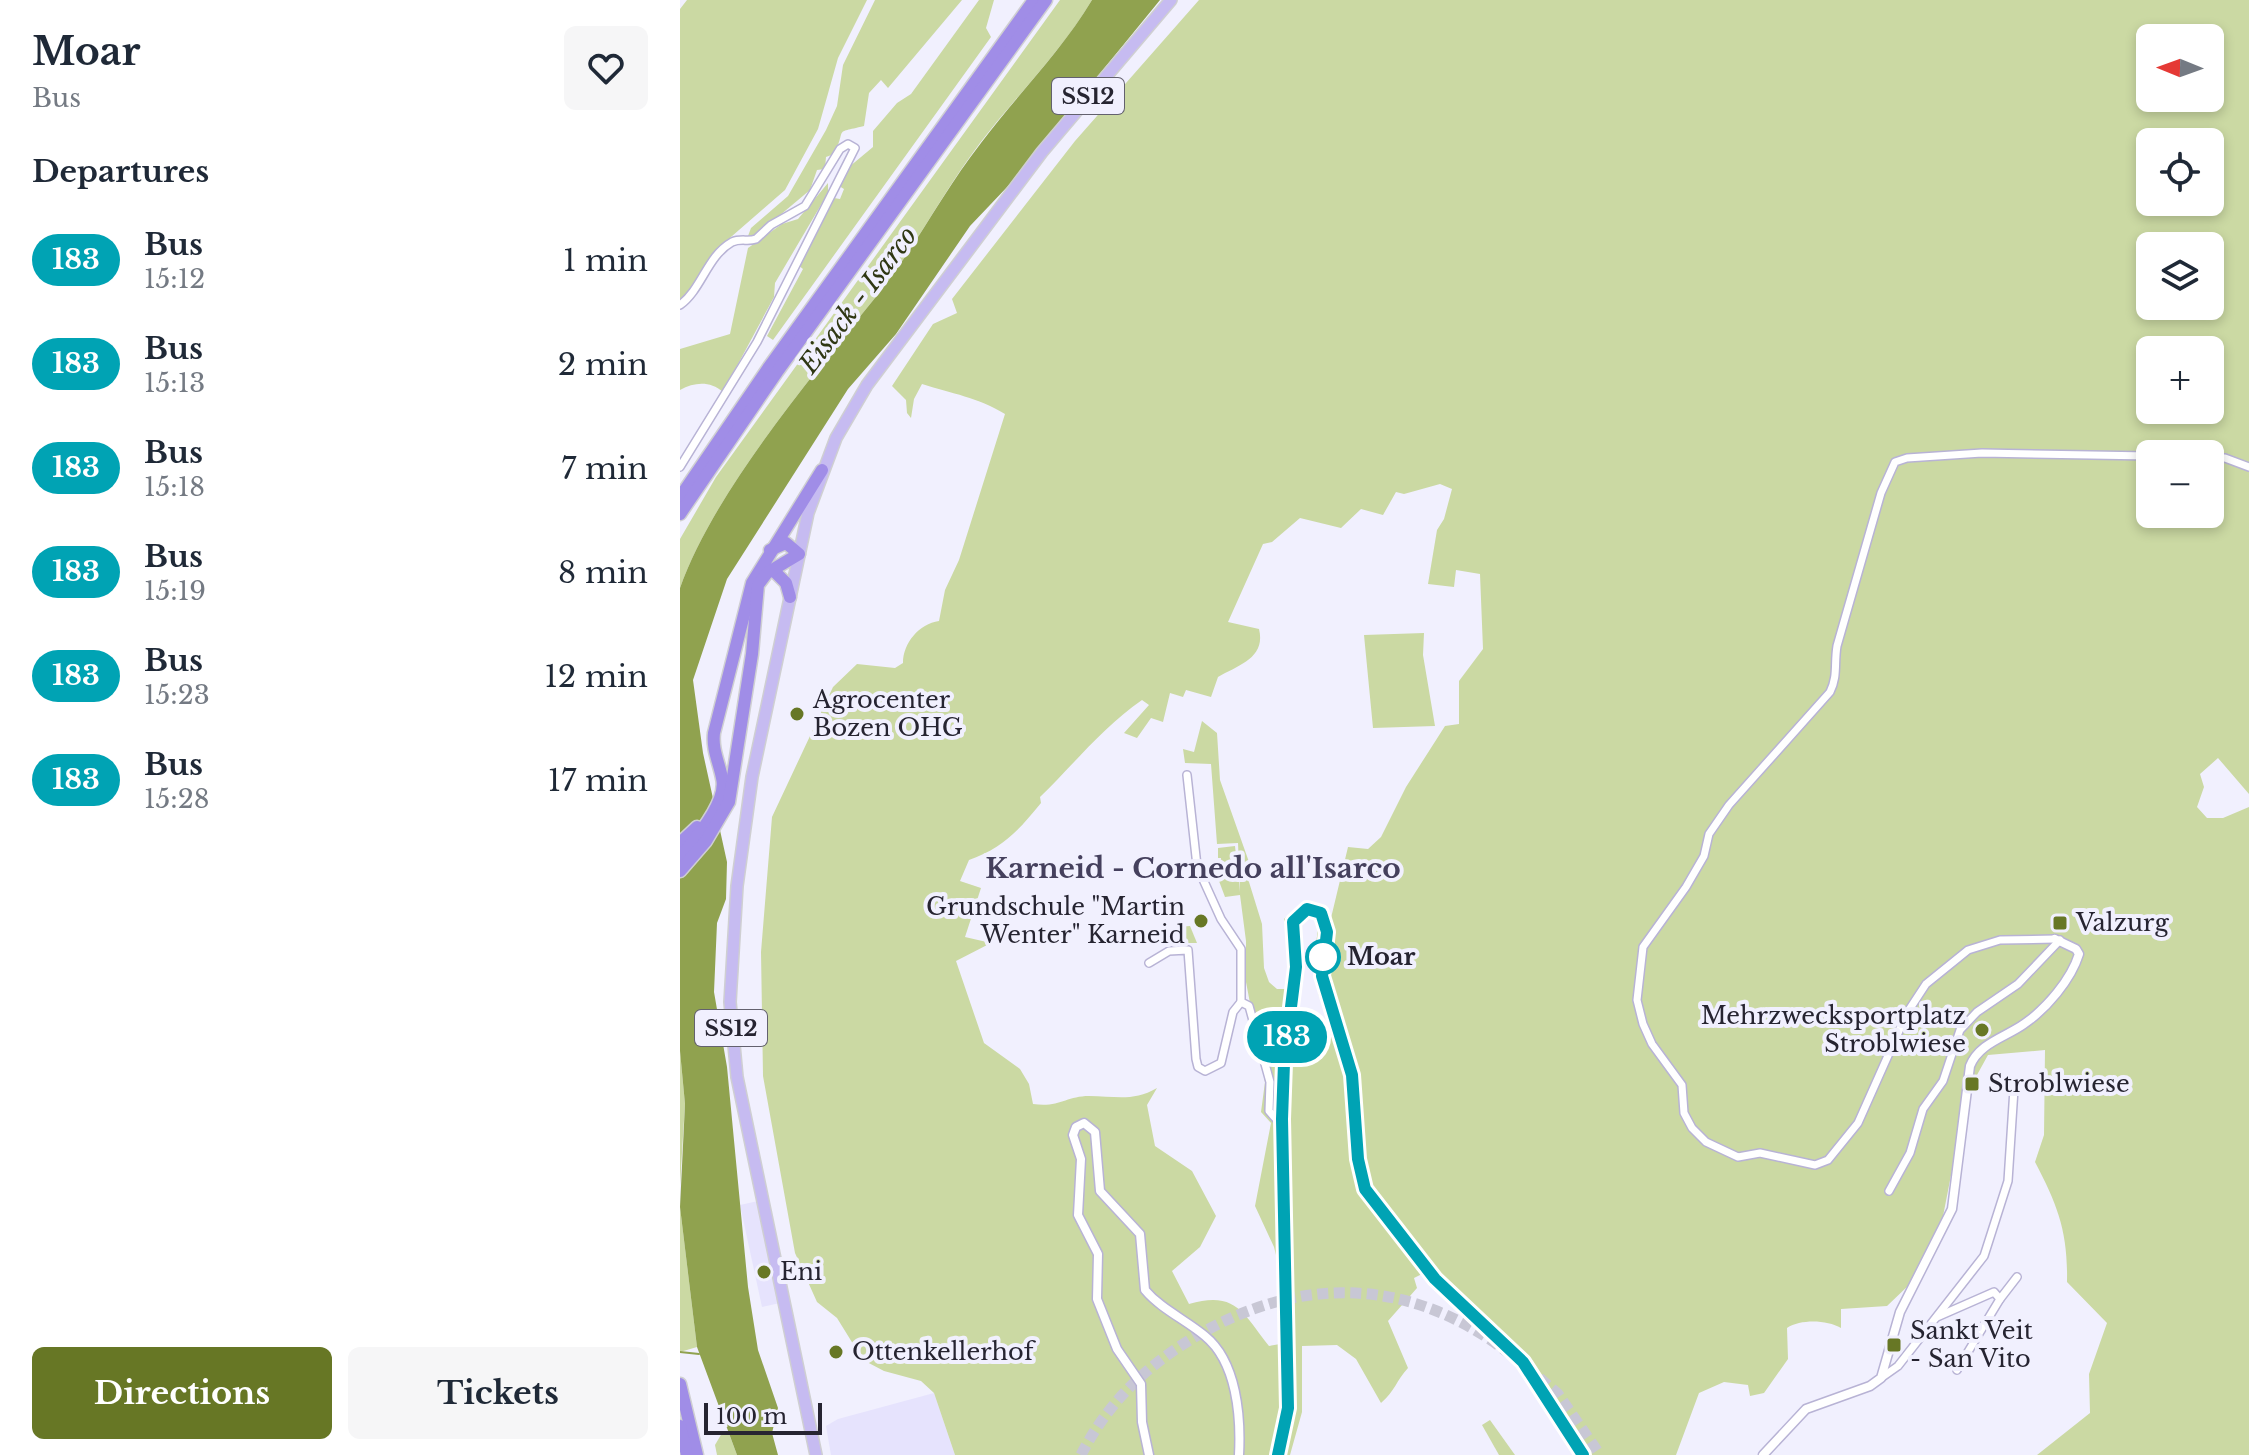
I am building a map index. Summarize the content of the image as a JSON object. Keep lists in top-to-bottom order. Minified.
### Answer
{"streets":{"main road":["SS12"]},"districts":["Karneid - Cornedo all'Isarco"],"water":["Eisack - Isarco"],"places":{"other":["Agrocenter Bozen OHG","Grundschule \"Martin Wenter\" Karneid","Moar","Mehrzwecksportplatz Stroblwiese","Eni","Ottenkellerhof"],"transit":["Valzurg","Stroblwiese","Sankt Veit - San Vito"]},"lines":["bus line 183"],"scale_bar":"100 m","north":"left","page":{"heading":[["Moar","Bus"],"Departures"],"on_map":"183","map_buttons":["+","−"],"list":[{"mark":"183","name":"Bus","note":"15:12","value":"1 min"},{"mark":"183","name":"Bus","note":"15:13","value":"2 min"},{"mark":"183","name":"Bus","note":"15:18","value":"7 min"},{"mark":"183","name":"Bus","note":"15:19","value":"8 min"},{"mark":"183","name":"Bus","note":"15:23","value":"12 min"},{"mark":"183","name":"Bus","note":"15:28","value":"17 min"}],"buttons":["Directions","Tickets"],"scale":"100 m"}}
